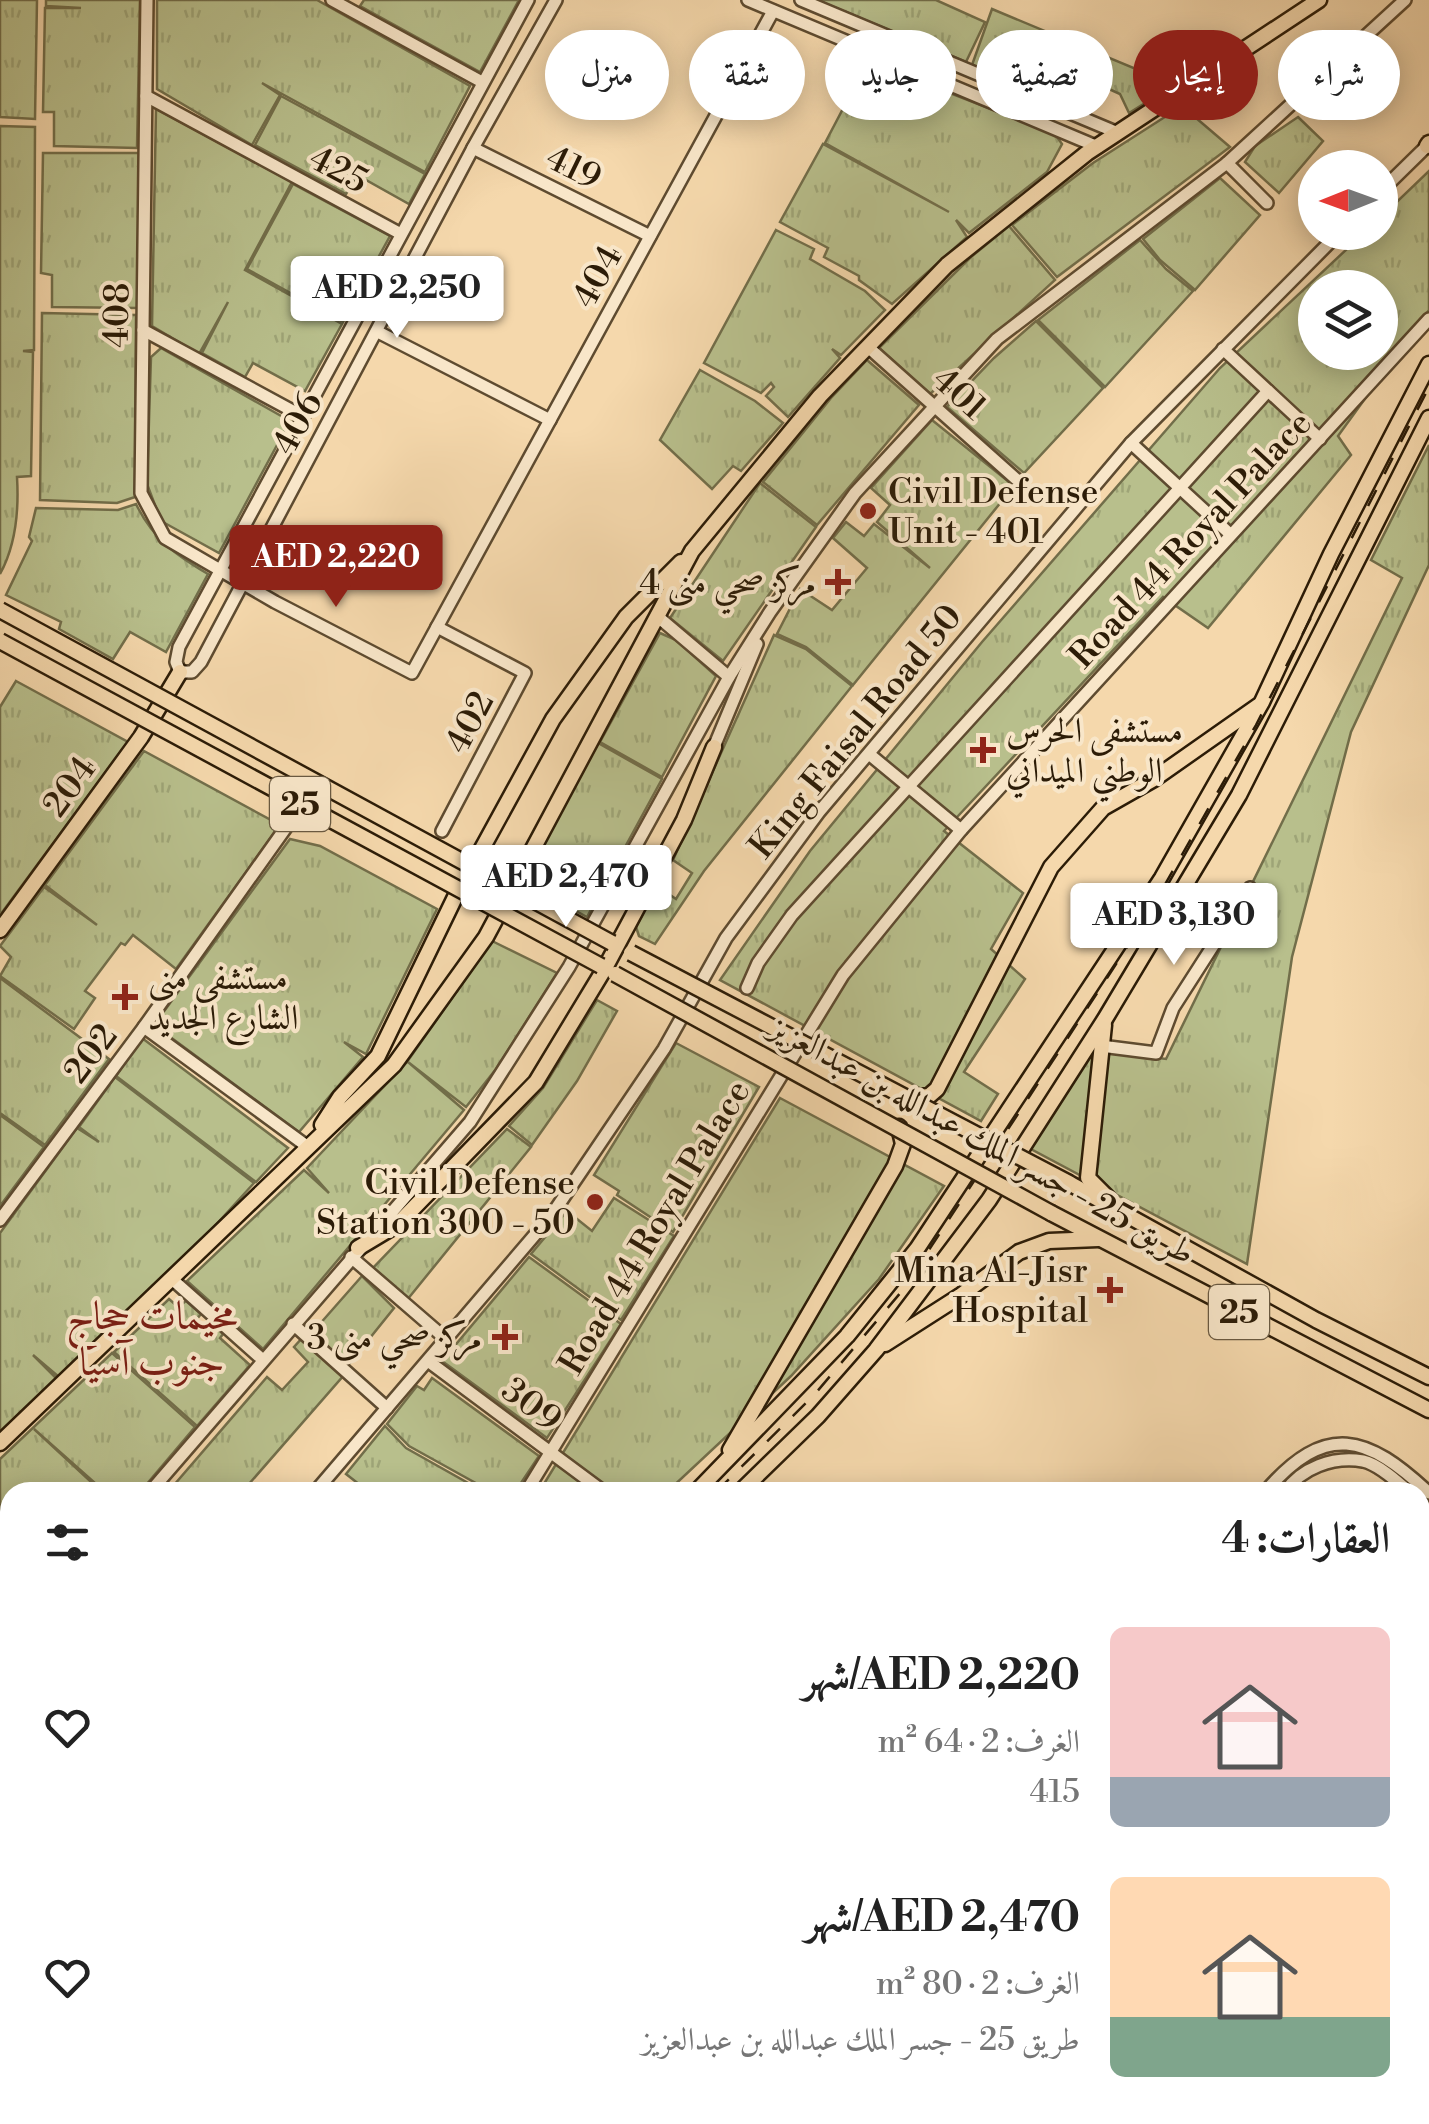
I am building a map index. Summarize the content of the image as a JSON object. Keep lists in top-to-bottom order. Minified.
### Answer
{"streets":{"main road":["204","25","طريق 25 - جسر الملك عبدالله بن عبدالعزيز"],"street":["419","425","404","408","401","406","Road 44 Royal Palace","402","King Faisal Road 50","202","309"]},"crossings":[["419","404"],["419","406"],["425","408"],["425","406"],["404","408"],["404","402"],["408","406"],["406","204"],["Road 44 Royal Palace","309"],["King Faisal Road 50","309"]],"districts":["مخيمات حجاج جنوب آسيا"],"places":{"other":["Civil Defense Unit - 401","Civil Defense Station 300 - 50"],"health":["مركز صحي منى 4","مستشفى الحرس الوطني الميداني","مستشفى منى الشارع الجديد","Mina Al-Jisr Hospital","مركز صحي منى 3"]},"north":"left","page":{"chip":["شراء","إيجار","تصفية","جديد","شقة","منزل"],"price":["AED 2,250","AED 2,220","AED 2,470","AED 3,130"],"heading":"العقارات: 4","list":[{"name":"AED 2,220/شهر","note":"الغرف: 2 · 64 m² · 415"},{"name":"AED 2,470/شهر","note":"الغرف: 2 · 80 m² · طريق 25 - جسر الملك عبدالله بن عبدالعزيز"}]}}
